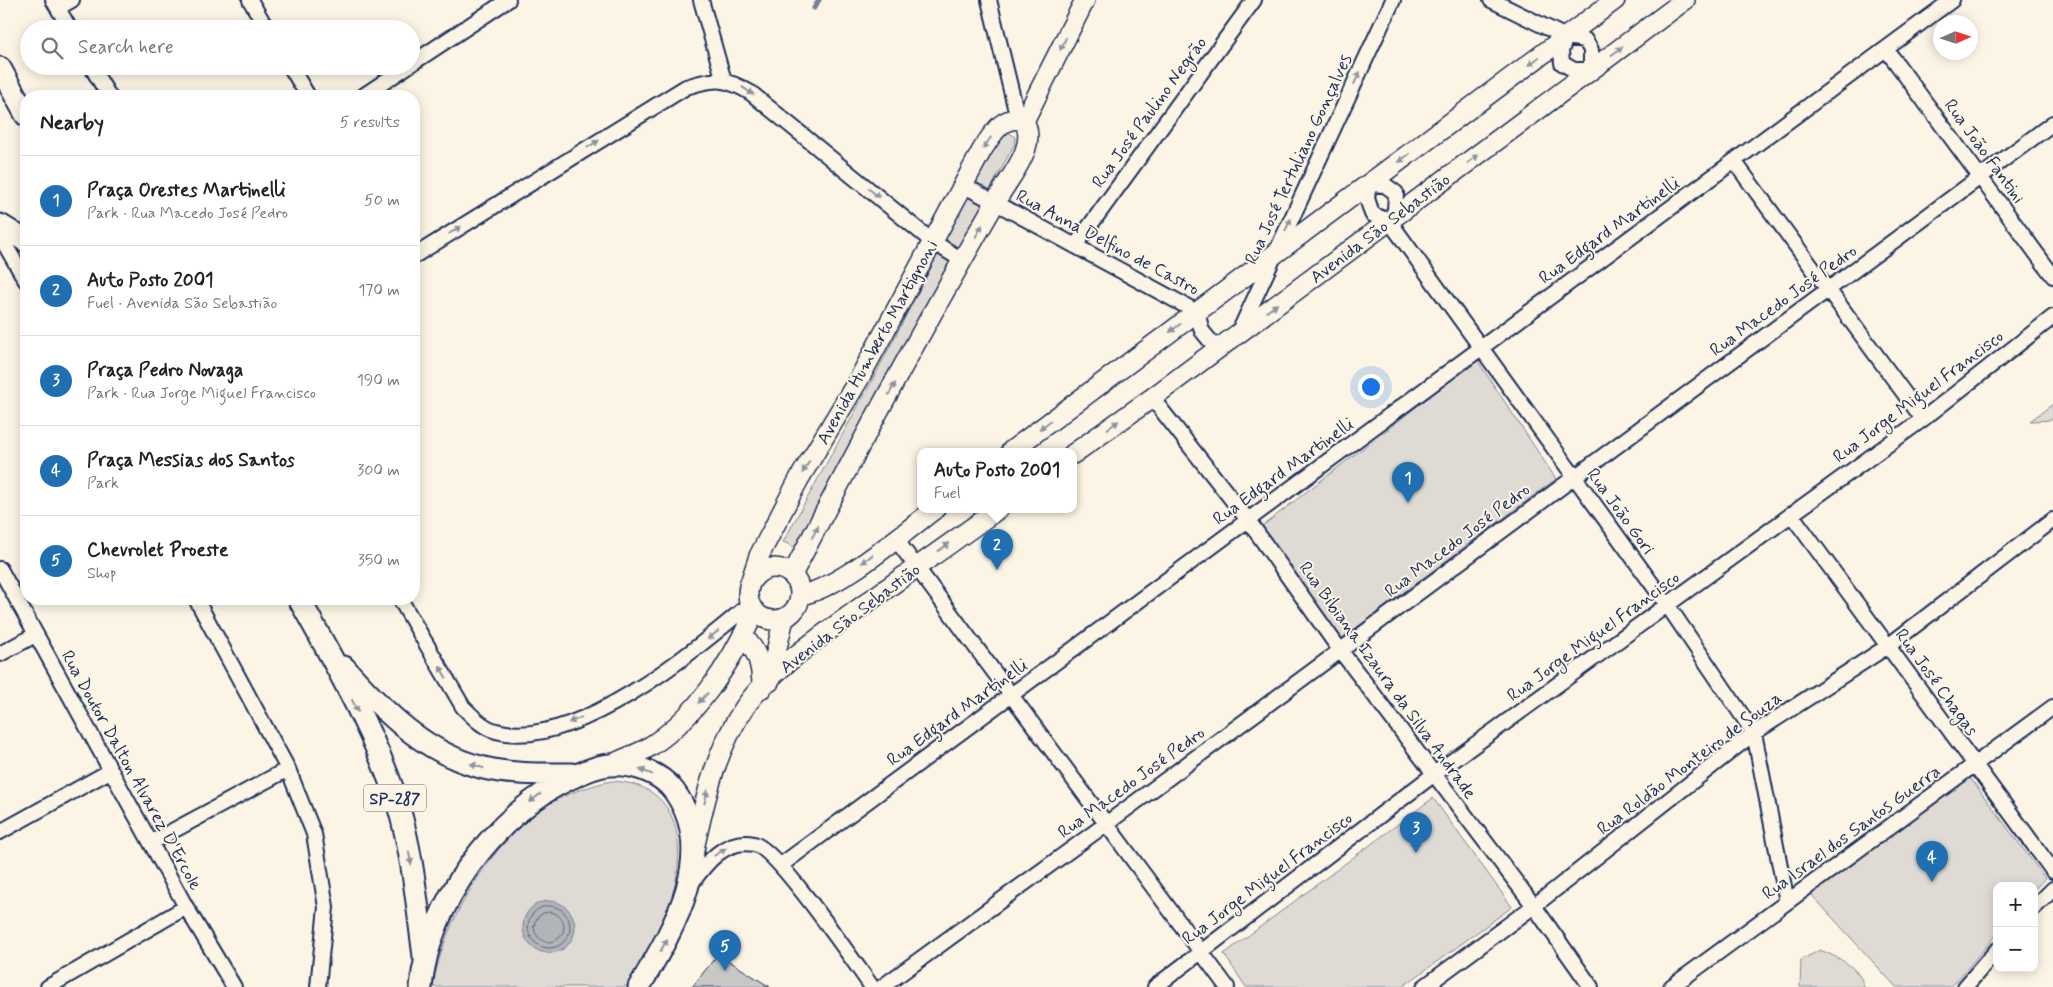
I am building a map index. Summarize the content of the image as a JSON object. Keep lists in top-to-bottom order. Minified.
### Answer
{"streets":{"main road":["Avenida São Sebastião","Avenida Humberto Martignoni","SP-287"],"street":["Rua José Paulino Negrão","Rua João Fantini","Rua José Tertuliano Gonçalves","Rua Edgard Martinelli","Rua Anna Delfino de Castro","Rua Macedo José Pedro","Rua Jorge Miguel Francisco","Rua João Gori","Rua Bibiana Izaura da Silva Andrade","Rua José Chagas","Rua Roldão Monteiro de Souza","Rua Doutor Dalton Alvarez D'Ercole","Rua Israel dos Santos Guerra"]},"crossings":[["Rua José Paulino Negrão","Rua Anna Delfino de Castro"],["Rua João Fantini","Rua Edgard Martinelli"],["Rua João Fantini","Rua Macedo José Pedro"],["Rua José Tertuliano Gonçalves","Avenida São Sebastião"],["Avenida São Sebastião","Rua Anna Delfino de Castro"],["Avenida São Sebastião","Avenida Humberto Martignoni"],["Avenida São Sebastião","Rua João Gori"],["Avenida São Sebastião","Rua Bibiana Izaura da Silva Andrade"],["Rua Edgard Martinelli","Rua João Gori"],["Rua Edgard Martinelli","Rua Bibiana Izaura da Silva Andrade"],["Rua Anna Delfino de Castro","Avenida Humberto Martignoni"],["Rua Macedo José Pedro","Rua João Gori"],["Rua Macedo José Pedro","Rua Bibiana Izaura da Silva Andrade"],["Rua Jorge Miguel Francisco","Rua João Gori"],["Rua Jorge Miguel Francisco","Rua Bibiana Izaura da Silva Andrade"],["Rua Jorge Miguel Francisco","Rua José Chagas"],["Rua João Gori","Rua Roldão Monteiro de Souza"],["Rua João Gori","Rua Israel dos Santos Guerra"],["Rua Bibiana Izaura da Silva Andrade","Rua Roldão Monteiro de Souza"],["Rua José Chagas","Rua Roldão Monteiro de Souza"],["Rua José Chagas","Rua Israel dos Santos Guerra"]],"one_way":["Rua José Tertuliano Gonçalves"],"north":"right","page":{"search":"Search here","heading":["Nearby","5 results"],"list":[{"mark":"1","name":"Praça Orestes Martinelli","note":"Park · Rua Macedo José Pedro","value":"50 m"},{"mark":"2","name":"Auto Posto 2001","note":"Fuel · Avenida São Sebastião","value":"170 m"},{"mark":"3","name":"Praça Pedro Novaga","note":"Park · Rua Jorge Miguel Francisco","value":"190 m"},{"mark":"4","name":"Praça Messias dos Santos","note":"Park","value":"300 m"},{"mark":"5","name":"Chevrolet Proeste","note":"Shop","value":"350 m"}],"popup":["Auto Posto 2001","Fuel"],"pins":["1","2","3","4","5"],"map_buttons":["+","−"]}}
